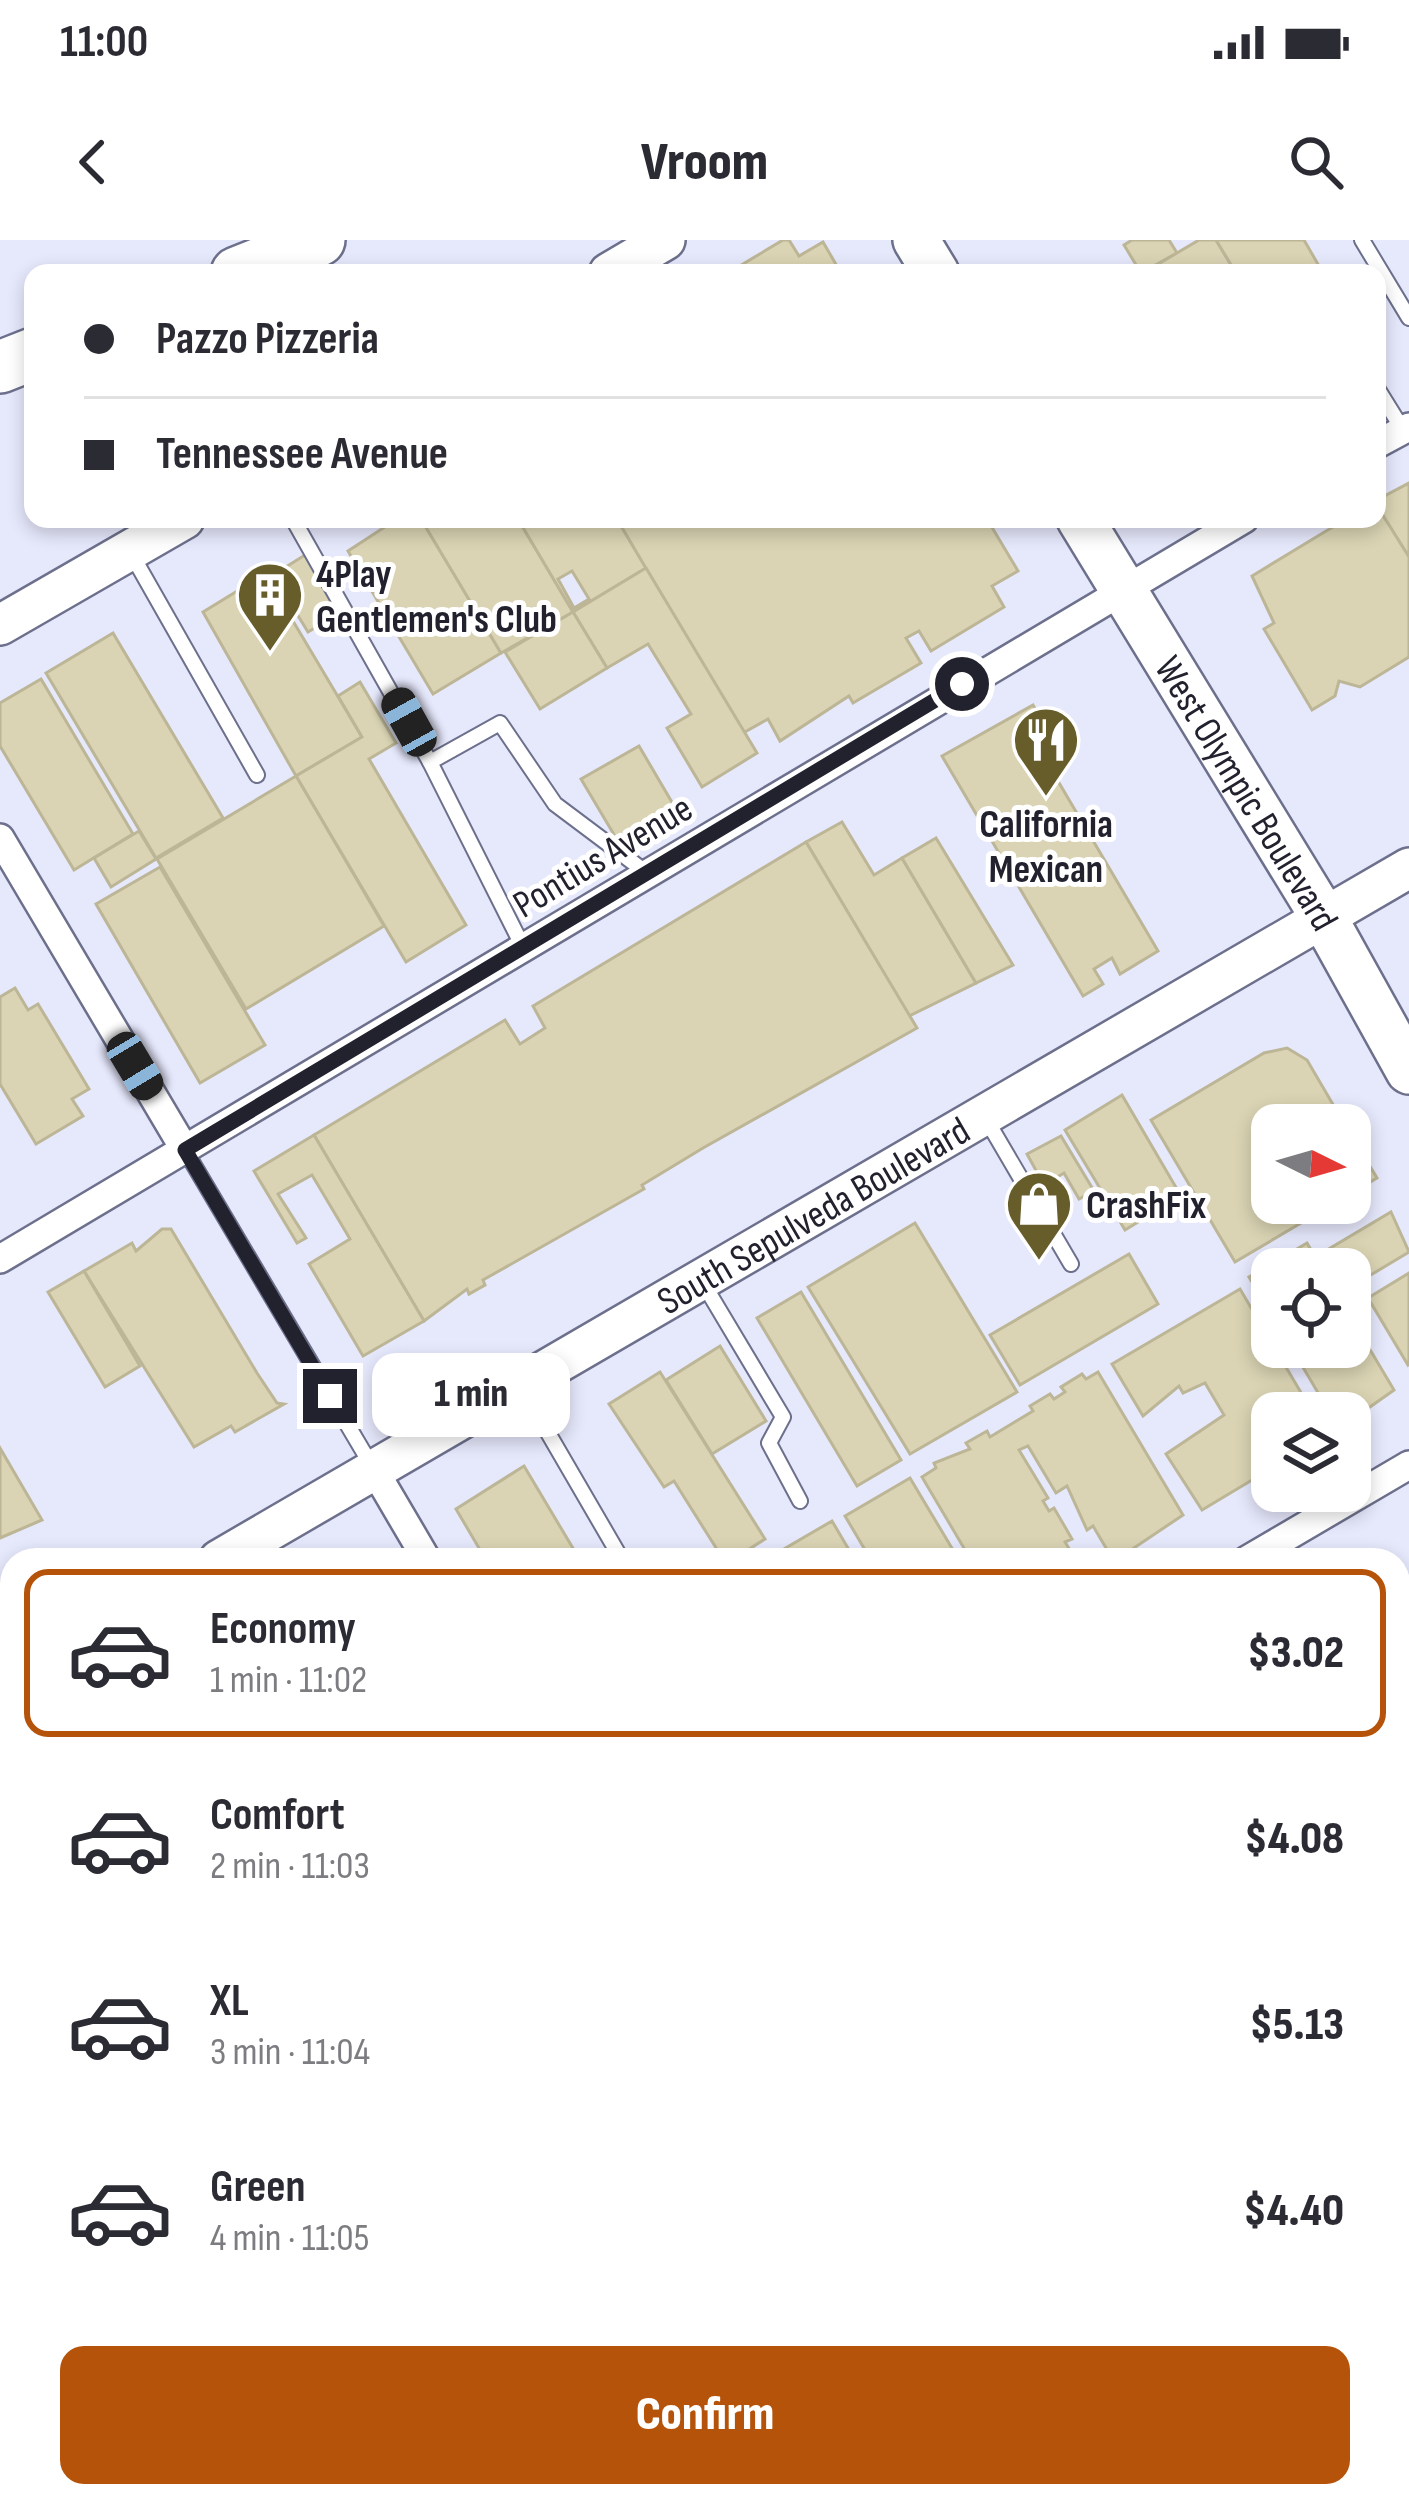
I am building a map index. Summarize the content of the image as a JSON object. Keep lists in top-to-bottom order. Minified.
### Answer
{"streets":{"main road":["West Olympic Boulevard","South Sepulveda Boulevard"],"street":["Pontius Avenue"]},"crossings":[["West Olympic Boulevard","Pontius Avenue"],["West Olympic Boulevard","South Sepulveda Boulevard"]],"places":{"building":["4Play Gentlemen's Club"],"restaurant":["California Mexican"],"shop":["CrashFix"]},"north":"right","page":{"status":"11:00","header":"Vroom","banner":["Pazzo Pizzeria","Tennessee Avenue"],"bubble":"1 min","list":[{"name":"Economy","note":"1 min · 11:02","value":"$3.02"},{"name":"Comfort","note":"2 min · 11:03","value":"$4.08"},{"name":"XL","note":"3 min · 11:04","value":"$5.13"},{"name":"Green","note":"4 min · 11:05","value":"$4.40"}],"buttons":"Confirm"}}
